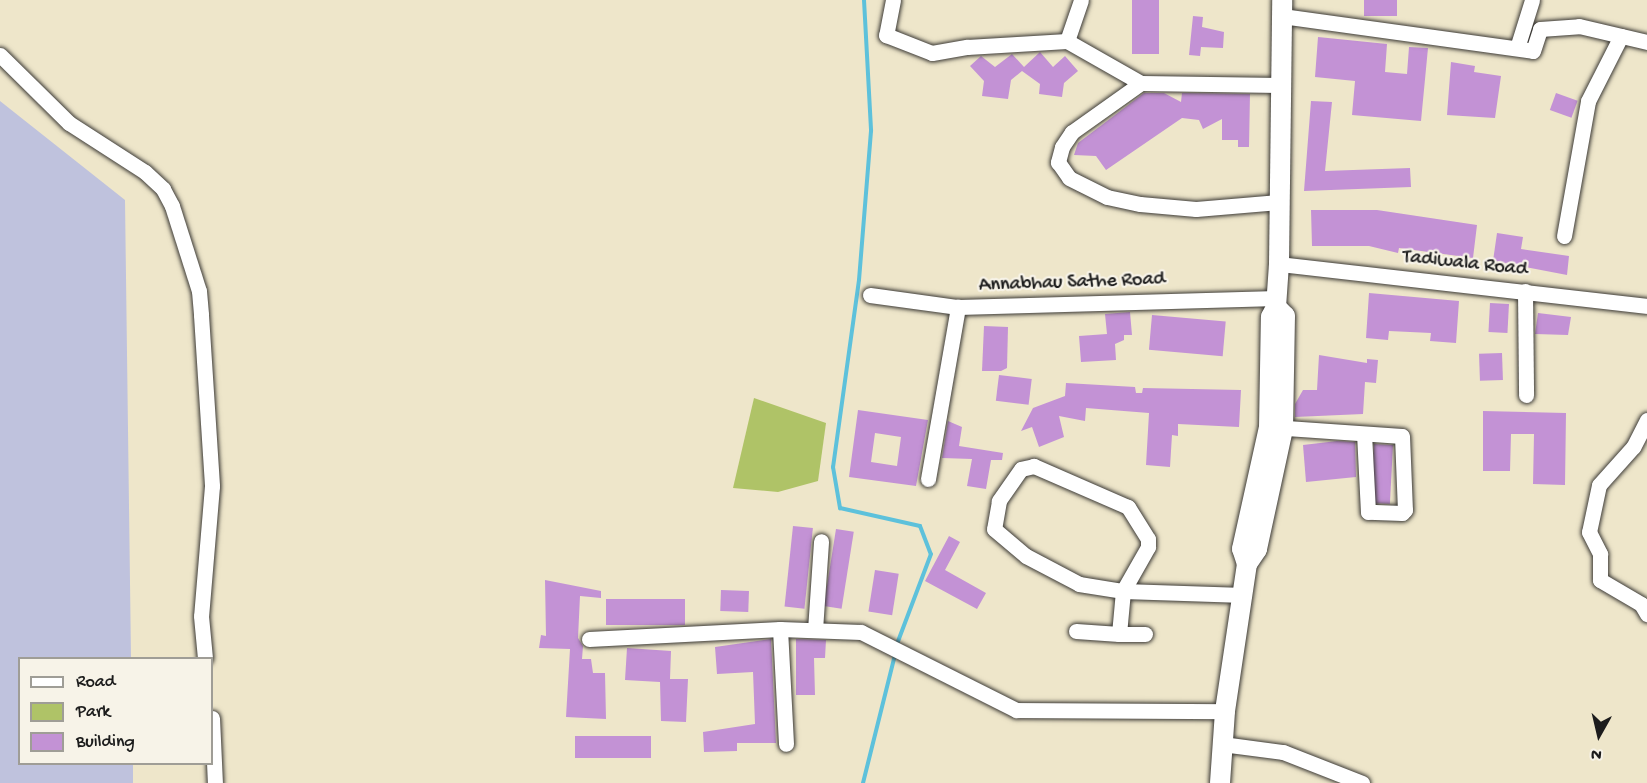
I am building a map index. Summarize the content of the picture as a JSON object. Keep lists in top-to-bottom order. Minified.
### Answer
{"streets":{"street":["Tadiwala Road","Annabhau Sathe Road"]},"legend":["Road","Park","Building"],"north":"bottom"}
